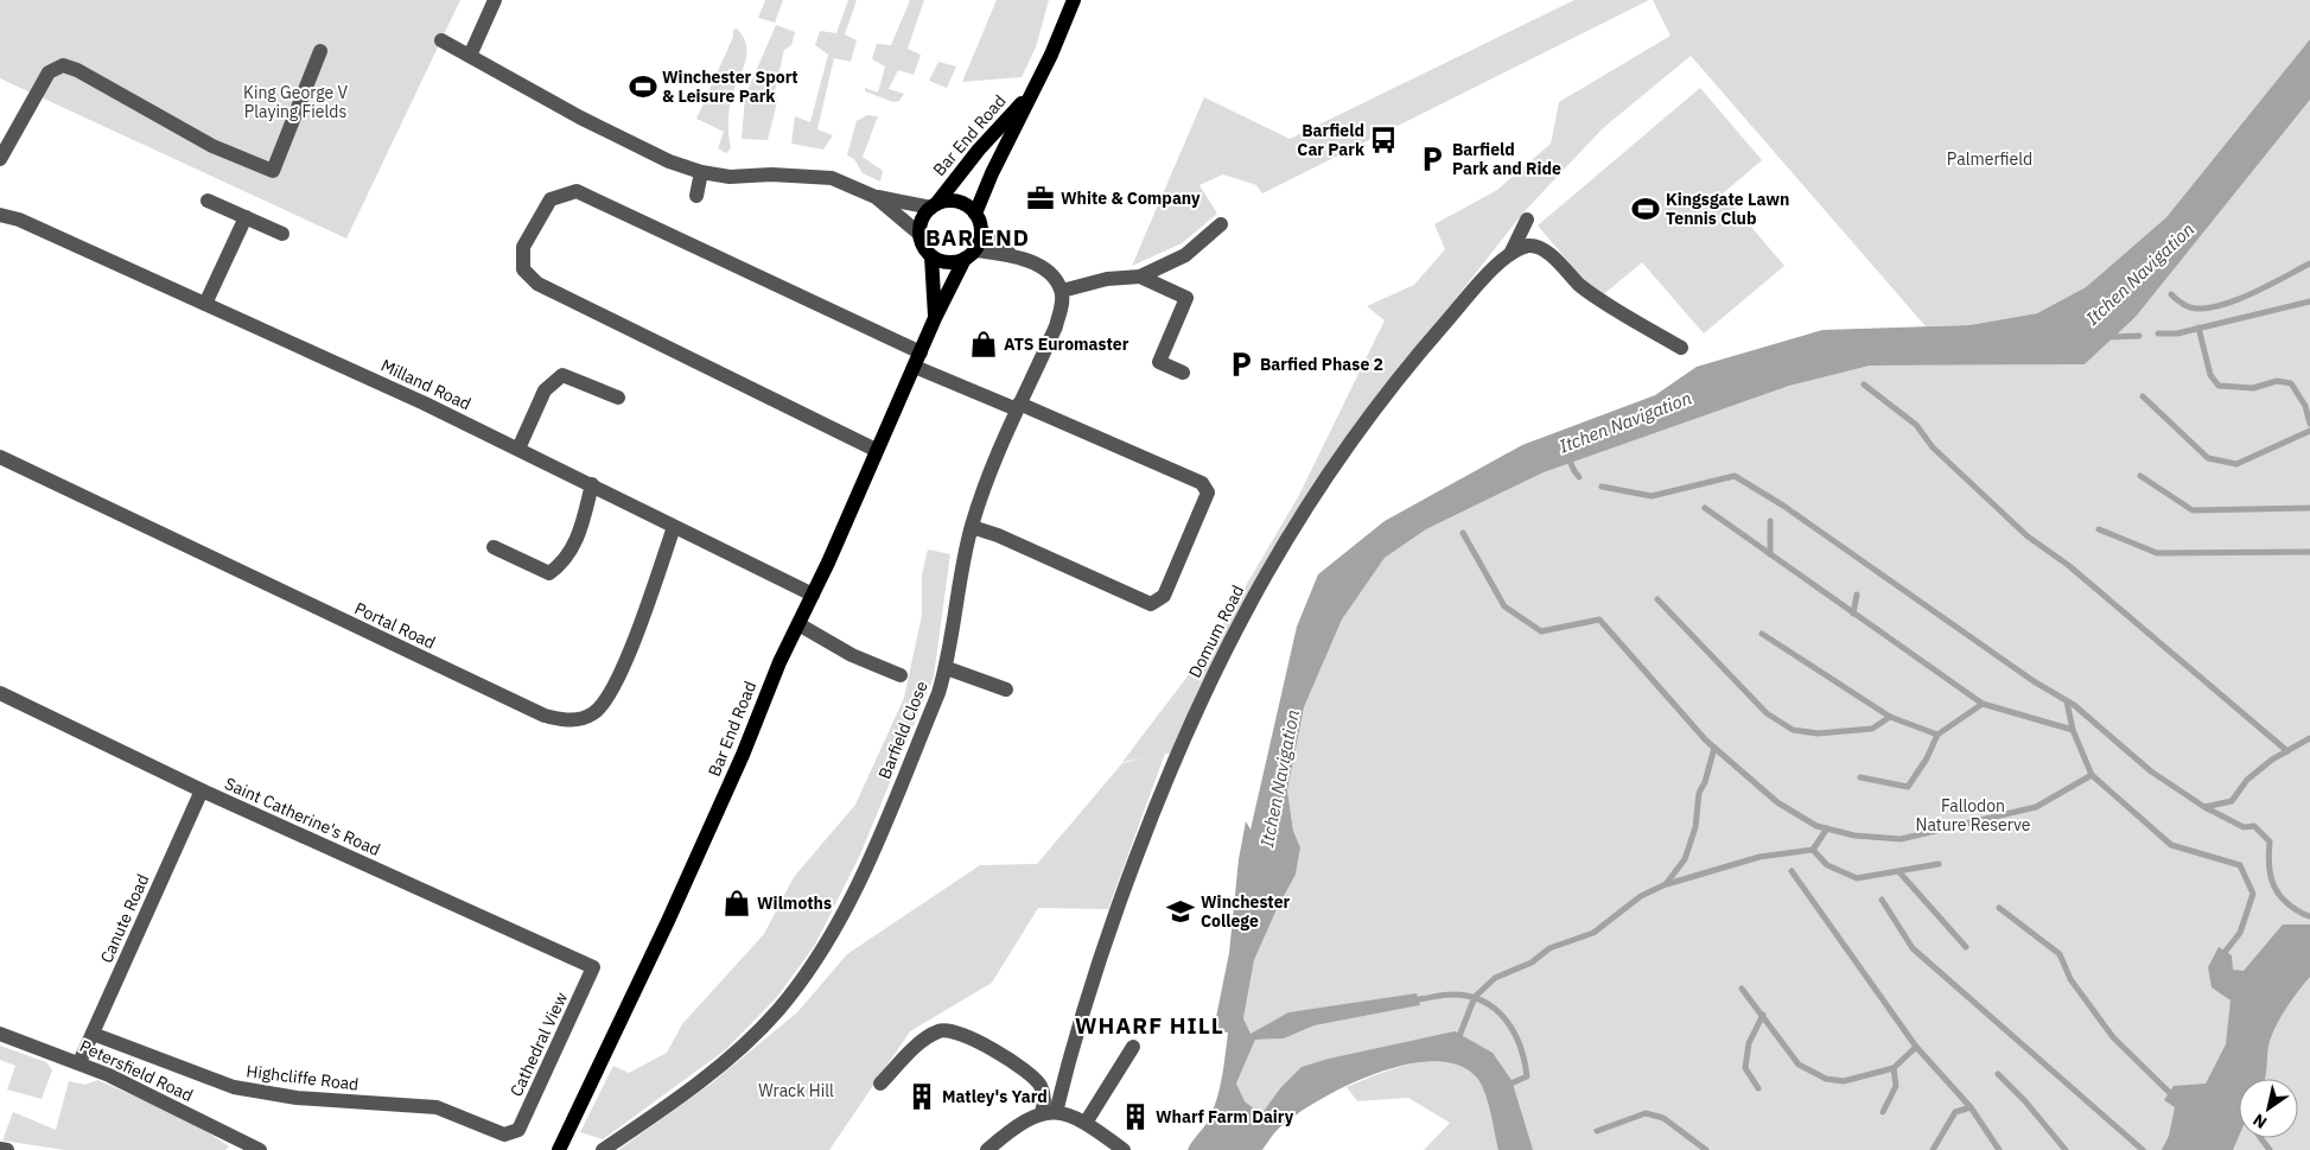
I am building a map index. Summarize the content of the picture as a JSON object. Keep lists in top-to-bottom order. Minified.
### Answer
{"streets":{"main road":["Bar End Road"],"street":["Milland Road","Portal Road","Domum Road","Barfield Close","Saint Catherine's Road","Canute Road","Cathedral View","Petersfield Road","Highcliffe Road"]},"crossings":[["Bar End Road","Milland Road"],["Milland Road","Portal Road"],["Saint Catherine's Road","Canute Road"],["Saint Catherine's Road","Cathedral View"],["Canute Road","Petersfield Road"],["Canute Road","Highcliffe Road"],["Cathedral View","Highcliffe Road"]],"districts":["BAR END","WHARF HILL"],"water":["Itchen Navigation"],"parks":["King George V Playing Fields","Palmerfield","Fallodon Nature Reserve","Wrack Hill"],"places":{"sports":["Winchester Sport & Leisure Park","Kingsgate Lawn Tennis Club"],"bus stop":["Barfield Car Park"],"parking":["Barfield Park and Ride","Barfied Phase 2"],"office":["White & Company"],"shop":["ATS Euromaster","Wilmoths"],"school or university":["Winchester College"],"building":["Matley's Yard","Wharf Farm Dairy"]},"north":"bottom left"}
